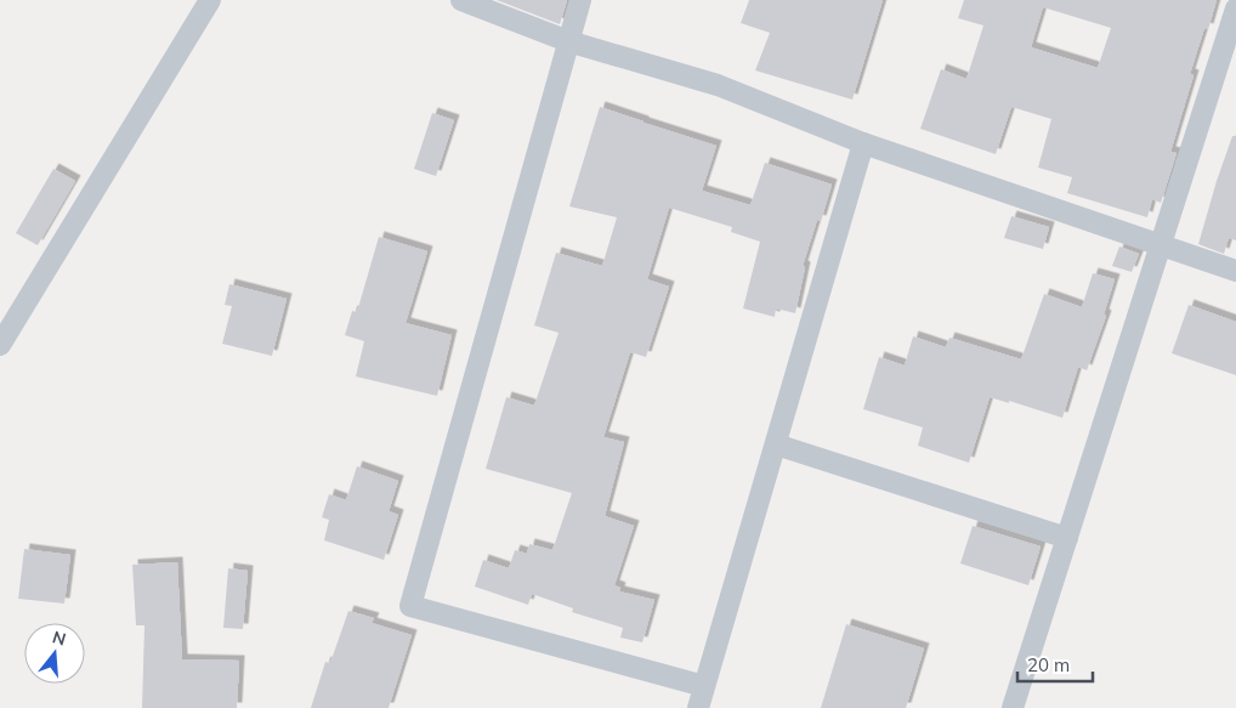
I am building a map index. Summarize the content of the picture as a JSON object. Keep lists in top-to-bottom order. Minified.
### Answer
{"scale_bar":"20 m","north":"top"}
